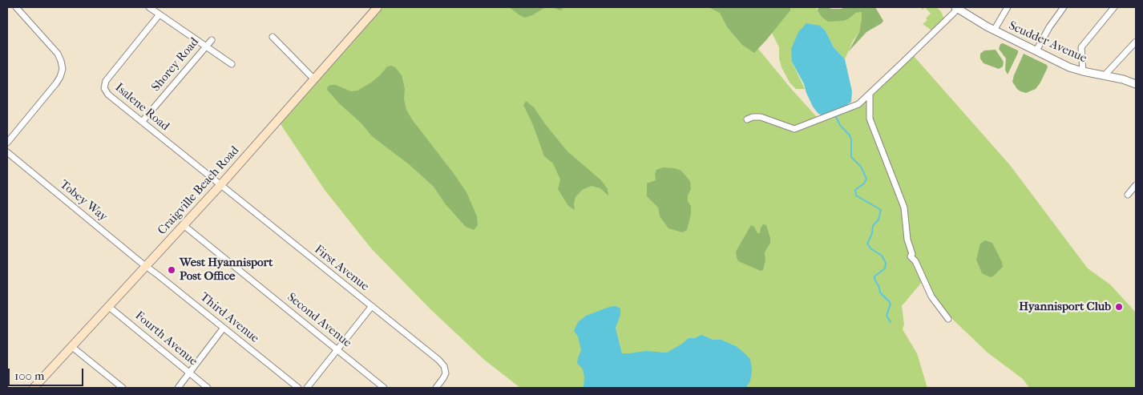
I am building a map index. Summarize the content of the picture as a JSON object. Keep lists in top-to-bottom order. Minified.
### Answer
{"streets":{"main road":["Craigville Beach Road"],"street":["Scudder Avenue","Shorey Road","Isalene Road","Tobey Way","First Avenue","Third Avenue","Second Avenue","Fourth Avenue"]},"crossings":[["Shorey Road","Isalene Road"],["Isalene Road","Craigville Beach Road"],["Isalene Road","First Avenue"],["Craigville Beach Road","Tobey Way"],["Craigville Beach Road","First Avenue"],["Craigville Beach Road","Third Avenue"],["Craigville Beach Road","Second Avenue"],["Craigville Beach Road","Fourth Avenue"],["Tobey Way","Third Avenue"]],"places":["West Hyannisport Post Office","Hyannisport Club"],"scale_bar":"100 m"}
